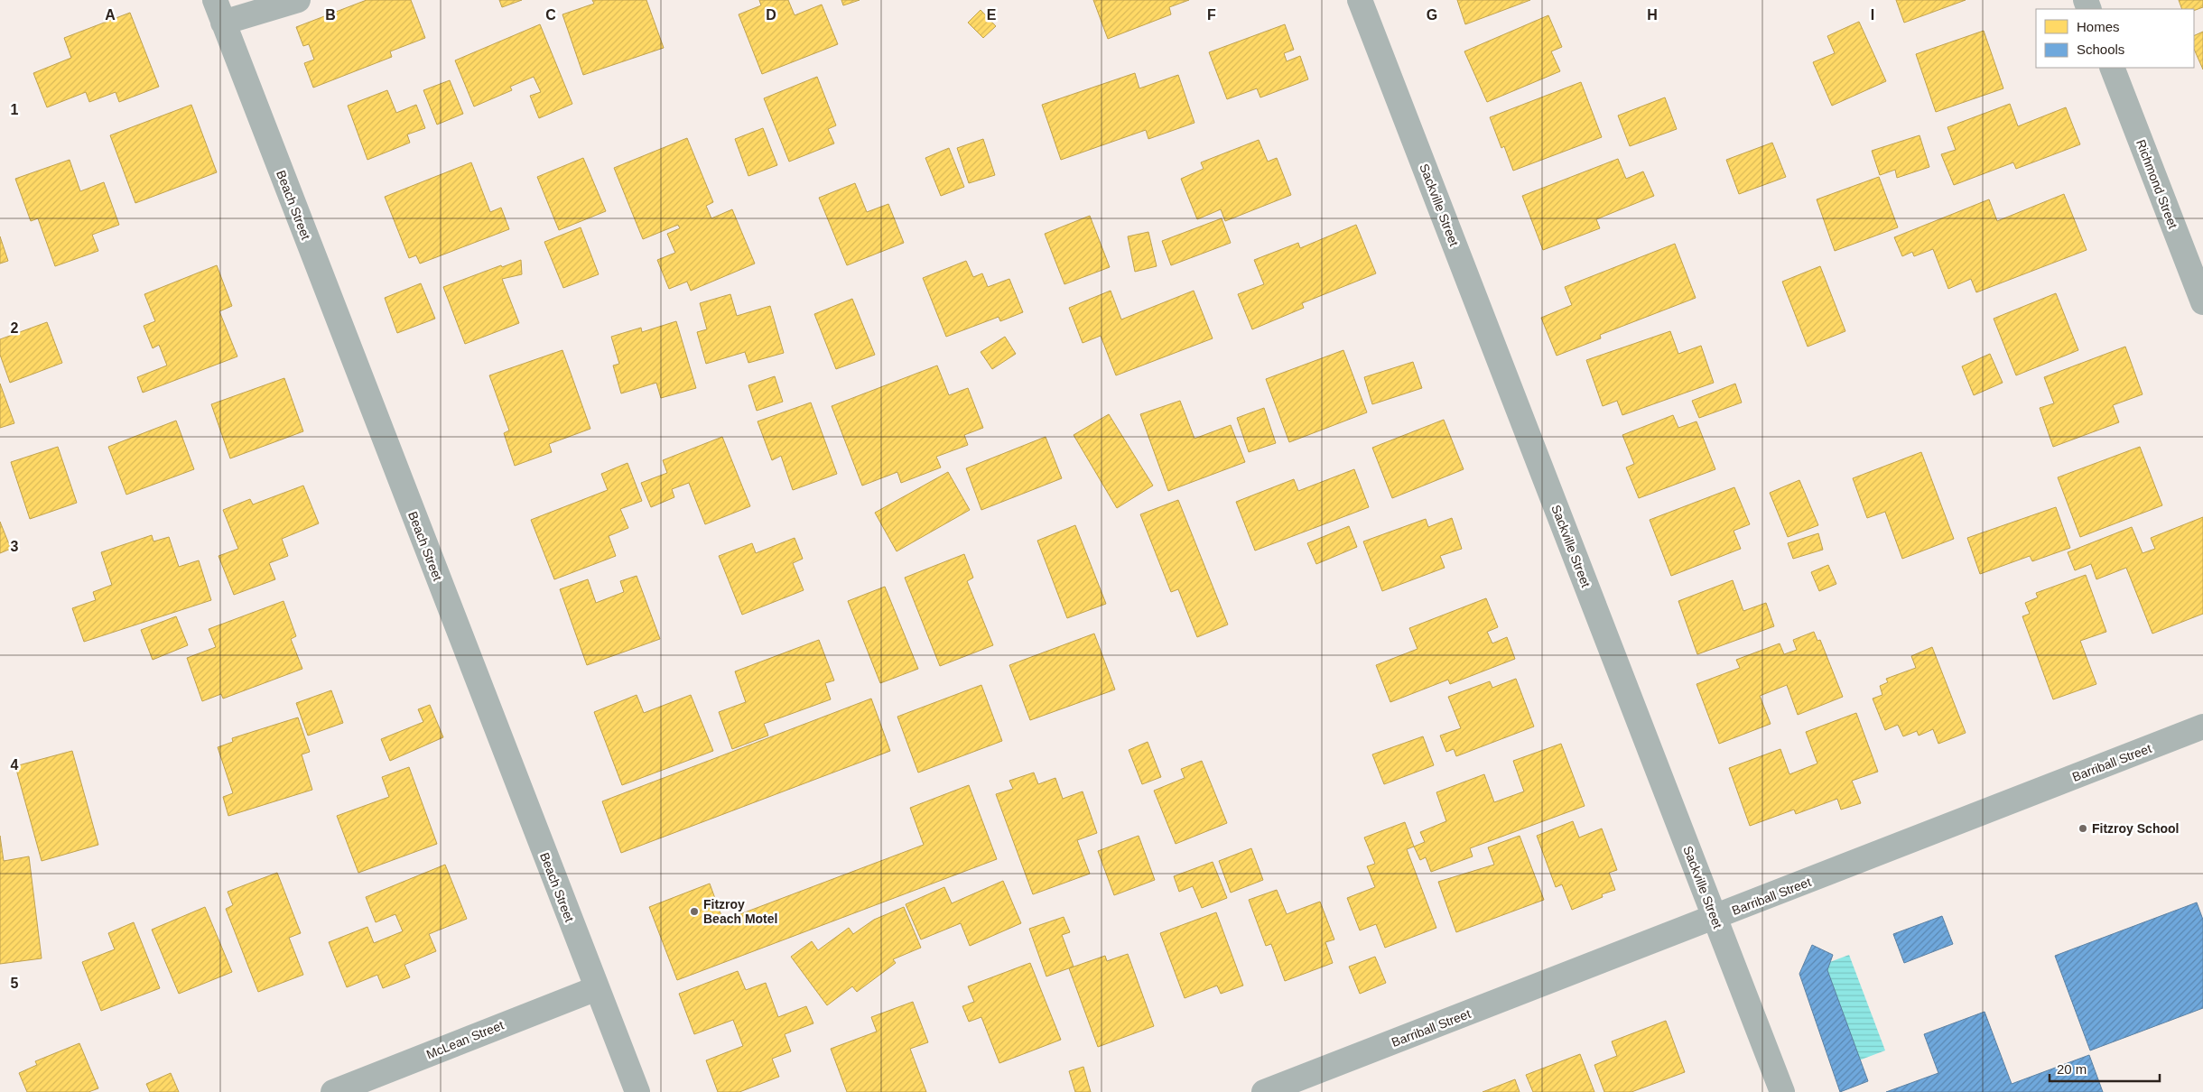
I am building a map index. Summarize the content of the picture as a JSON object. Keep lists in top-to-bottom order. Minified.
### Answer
{"streets":{"street":["Richmond Street","Beach Street","Sackville Street","Barriball Street","McLean Street"]},"crossings":[["Beach Street","McLean Street"],["Sackville Street","Barriball Street"]],"places":["Fitzroy School","Fitzroy Beach Motel"],"legend":["Homes","Schools"],"scale_bar":"20 m","grid":{"columns":["A","B","C","D","E","F","G","H","I"],"rows":["1","2","3","4","5"]}}
